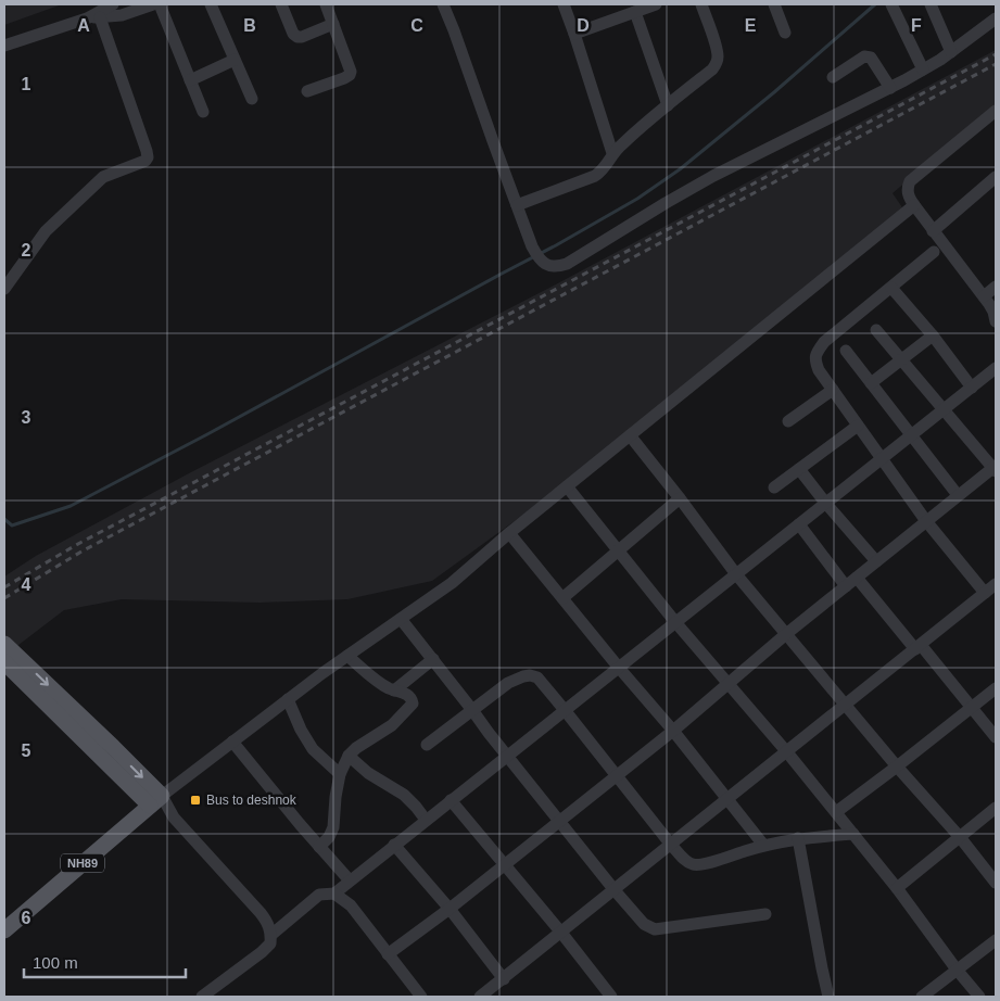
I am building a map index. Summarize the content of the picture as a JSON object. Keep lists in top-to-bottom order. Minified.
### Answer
{"streets":{"main road":["NH89"]},"places":{"transit":["Bus to deshnok"]},"scale_bar":"100 m","grid":{"columns":["A","B","C","D","E","F"],"rows":["1","2","3","4","5","6"]}}
